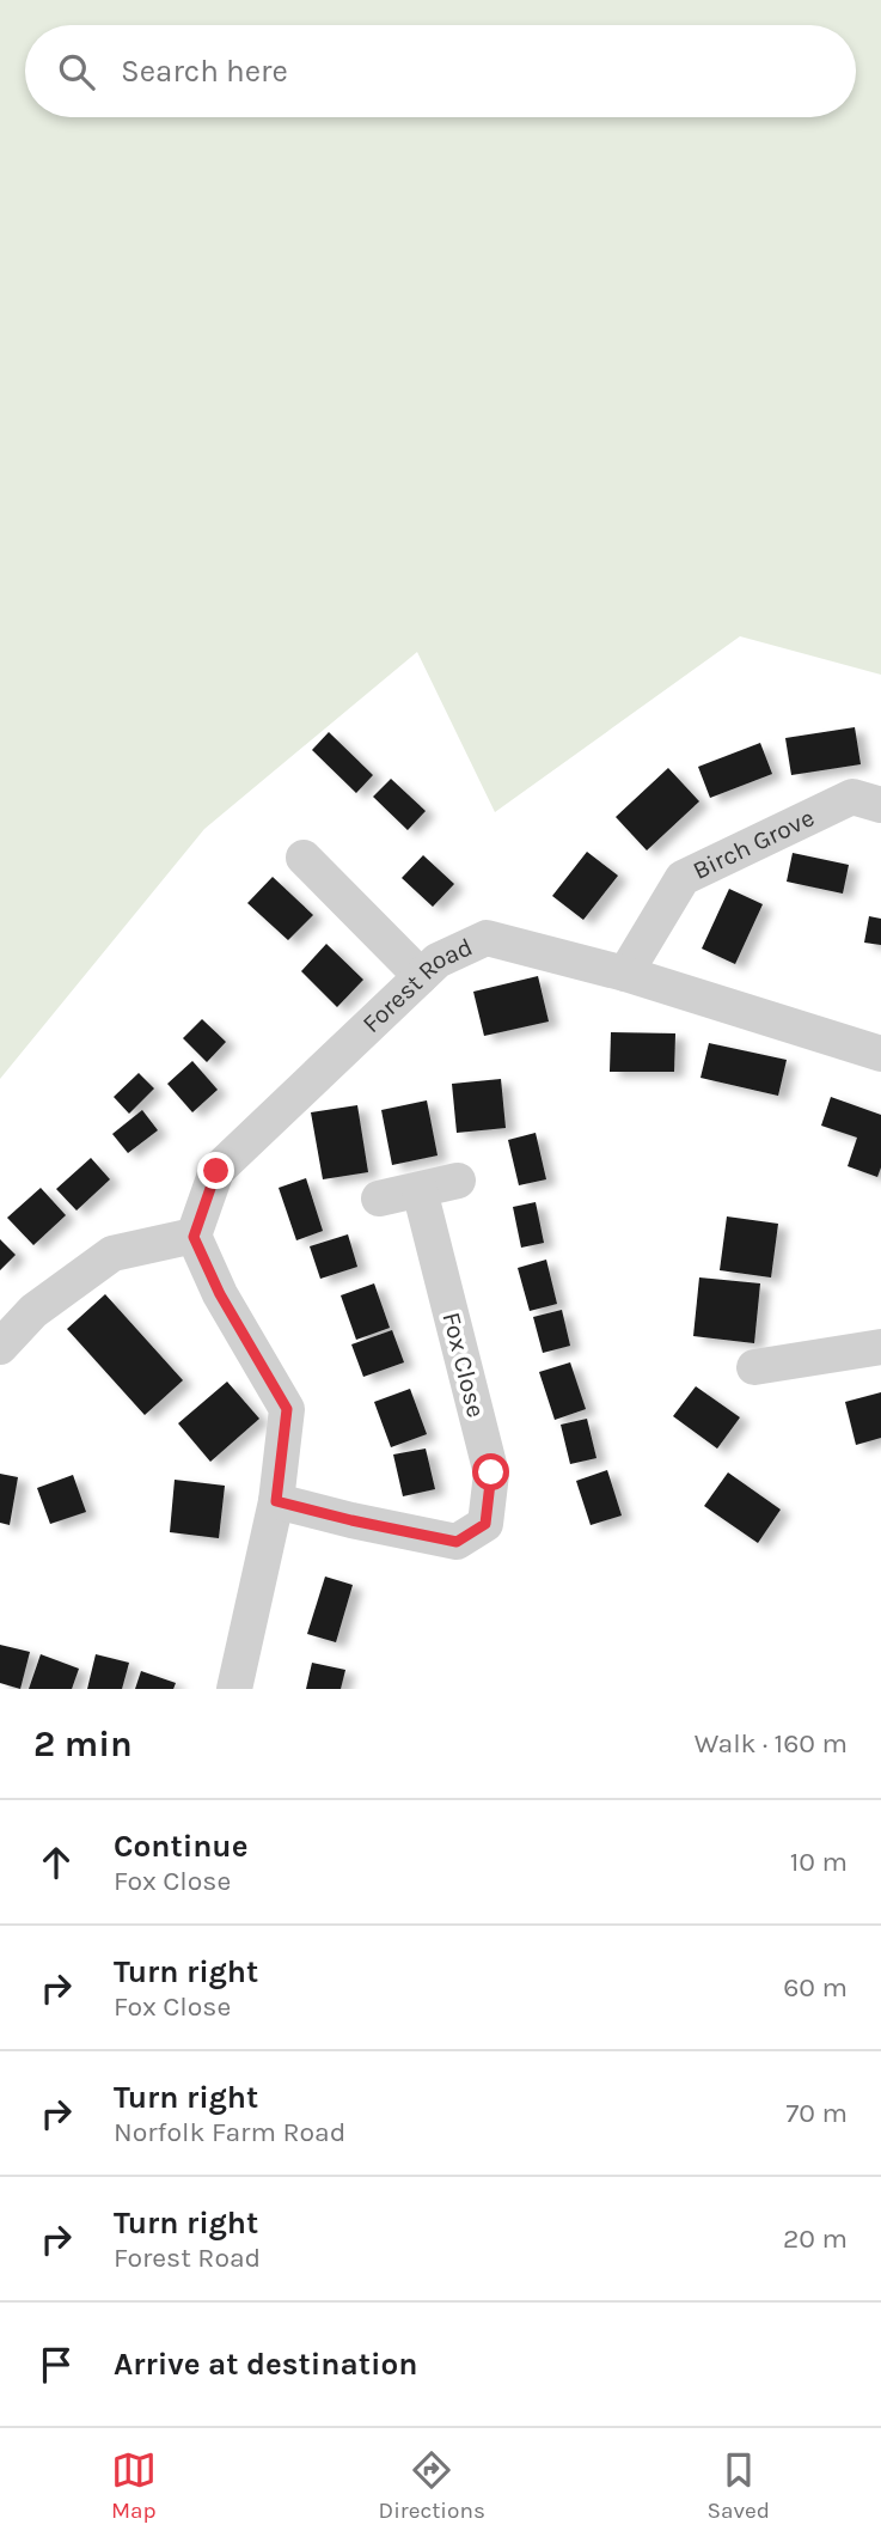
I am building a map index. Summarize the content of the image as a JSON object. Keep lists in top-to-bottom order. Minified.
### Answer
{"streets":{"street":["Birch Grove","Forest Road","Fox Close"]},"crossings":[["Birch Grove","Forest Road"]],"page":{"search":"Search here","heading":["2 min","Walk · 160 m"],"list":[["Continue","Fox Close","10 m"],["Turn right","Fox Close","60 m"],["Turn right","Norfolk Farm Road","70 m"],["Turn right","Forest Road","20 m"],"Arrive at destination"],"nav":["Map","Directions","Saved"]}}
